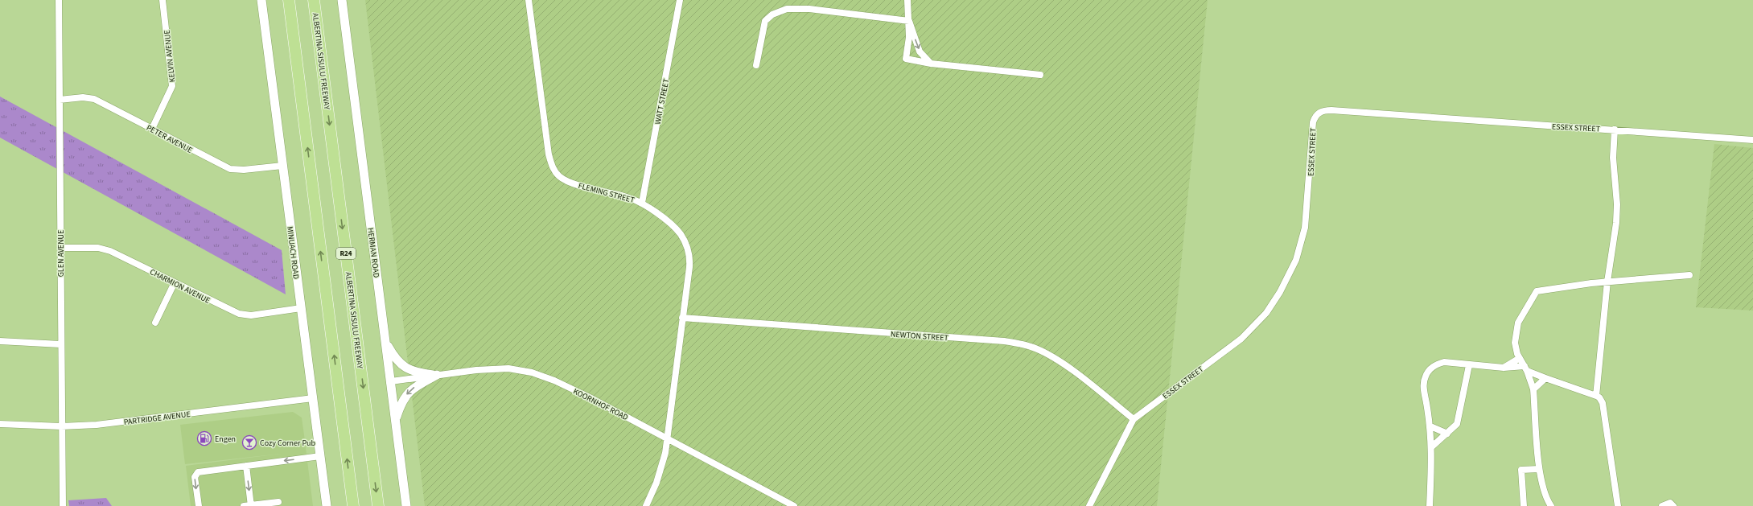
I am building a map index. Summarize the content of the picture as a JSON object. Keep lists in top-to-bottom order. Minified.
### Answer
{"streets":{"highway":["ALBERTINA SISULU FREEWAY","R24"],"main road":["MINUACH ROAD","HERMAN ROAD"],"street":["KELVIN AVENUE","WATT STREET","ESSEX STREET","PETER AVENUE","FLEMING STREET","GLEN AVENUE","CHARMION AVENUE","NEWTON STREET","KOORNHOF ROAD","PARTRIDGE AVENUE"]},"crossings":[["KELVIN AVENUE","PETER AVENUE"],["WATT STREET","FLEMING STREET"],["ESSEX STREET","NEWTON STREET"],["PETER AVENUE","MINUACH ROAD"],["PETER AVENUE","GLEN AVENUE"],["FLEMING STREET","NEWTON STREET"],["FLEMING STREET","KOORNHOF ROAD"],["MINUACH ROAD","CHARMION AVENUE"],["MINUACH ROAD","PARTRIDGE AVENUE"],["HERMAN ROAD","KOORNHOF ROAD"],["GLEN AVENUE","CHARMION AVENUE"],["GLEN AVENUE","PARTRIDGE AVENUE"]],"places":{"fuel station":["Engen"],"bar":["Cozy Corner Pub"]}}
